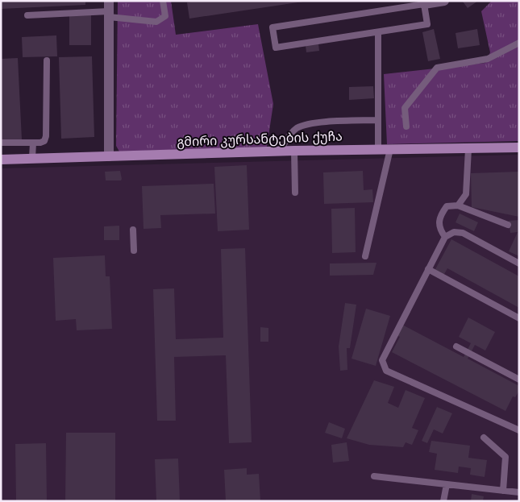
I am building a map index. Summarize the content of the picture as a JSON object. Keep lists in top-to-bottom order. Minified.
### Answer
{"streets":{"street":["გმირი კურსანტების ქუჩა"]}}
